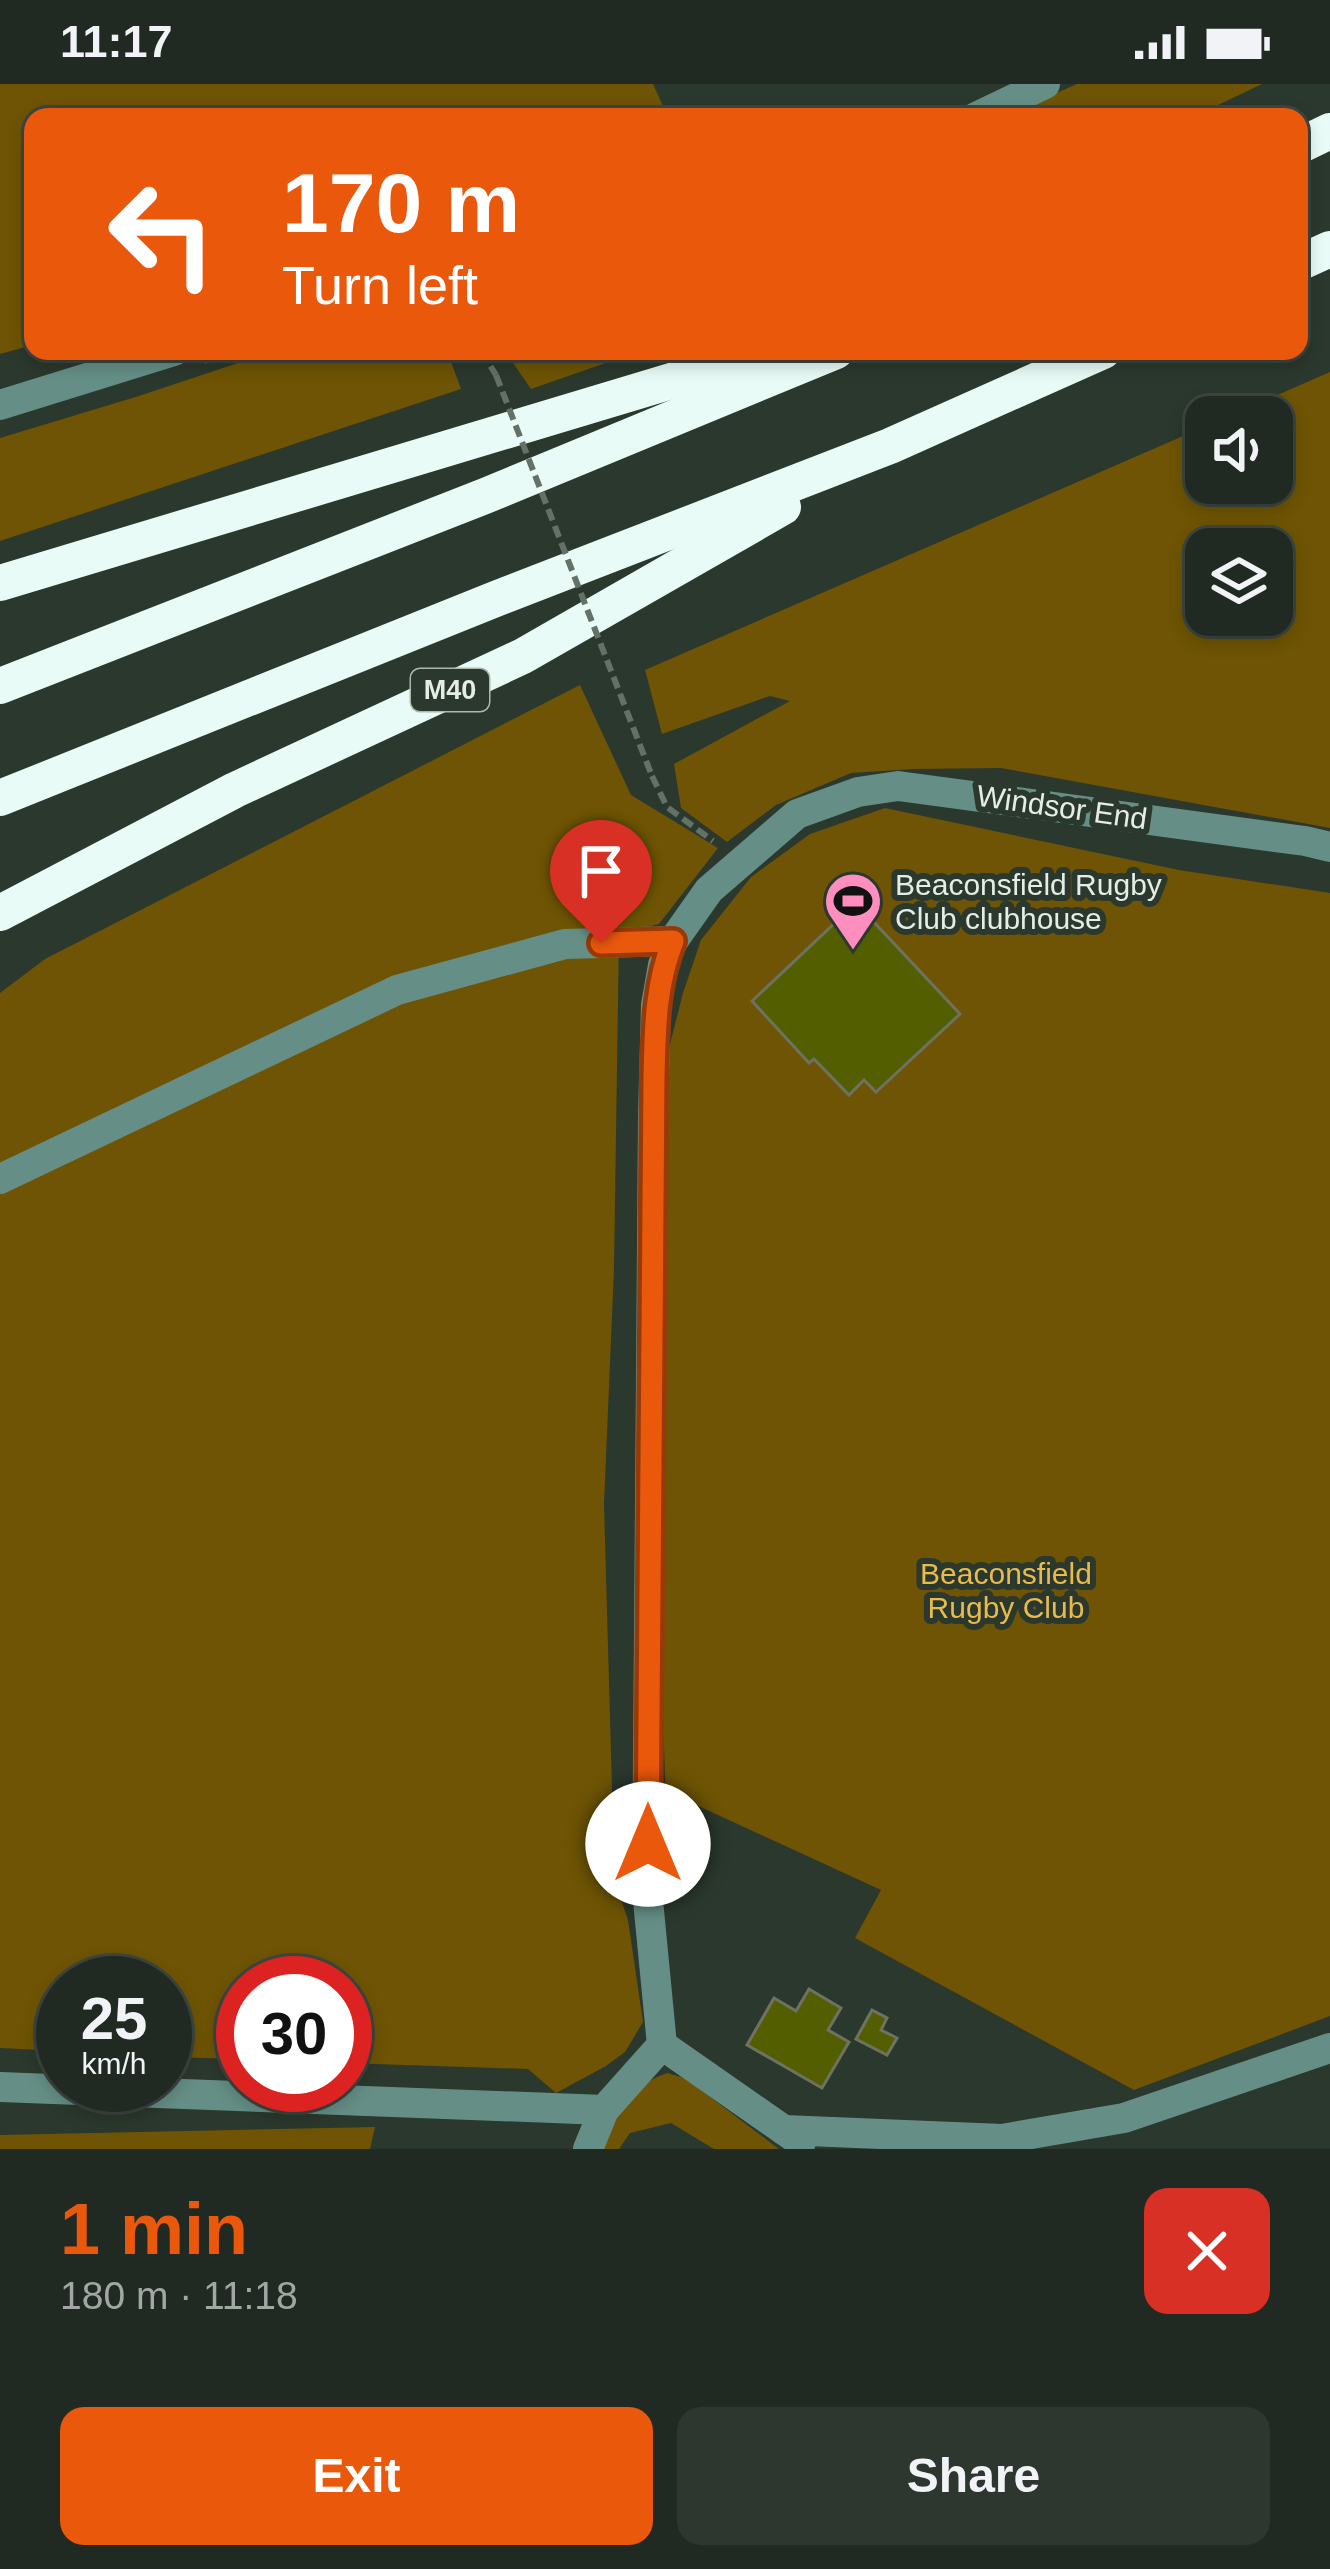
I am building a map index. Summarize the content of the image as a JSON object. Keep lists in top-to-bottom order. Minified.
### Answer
{"streets":{"highway":["M40"],"street":["Windsor End"]},"parks":["Beaconsfield Rugby Club"],"places":{"sports":["Beaconsfield Rugby Club clubhouse"]},"page":{"status":"11:17","turn":["170 m","Turn left"],"speed":"25 km/h","limit":"30","heading":["1 min","180 m · 11:18"],"buttons":["Exit","Share"]}}
